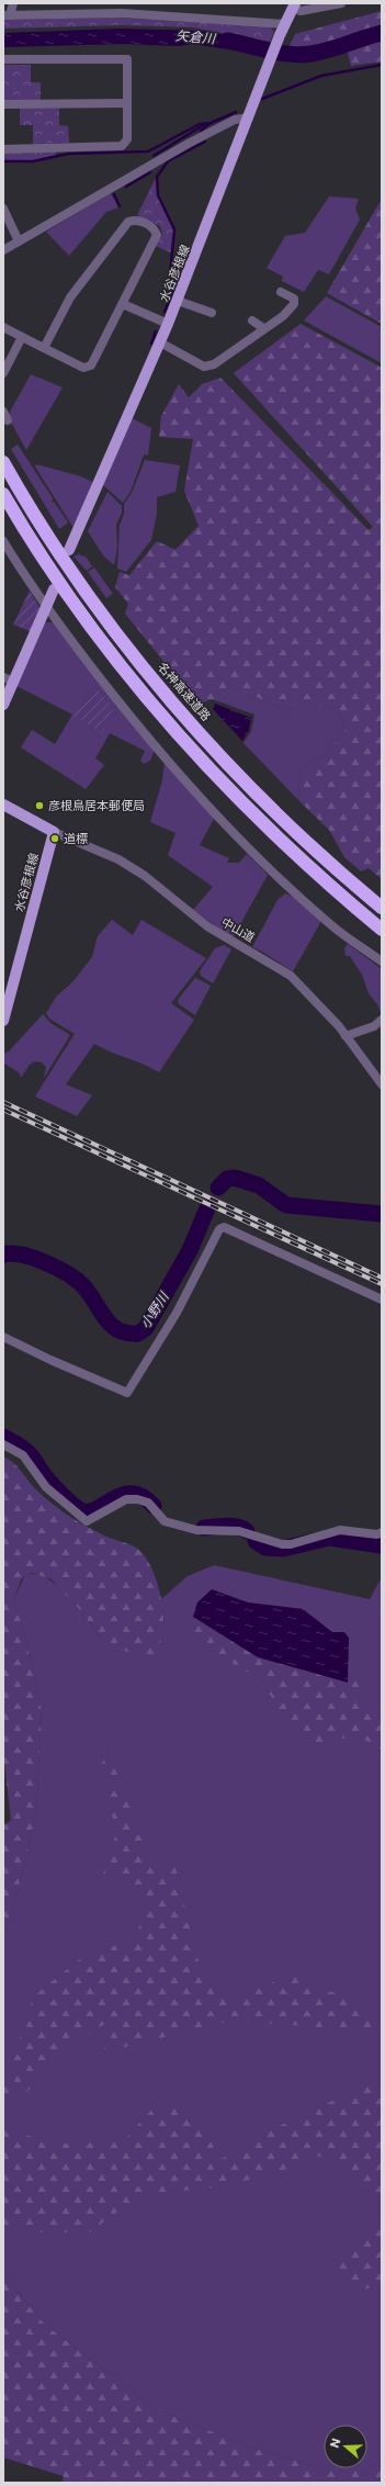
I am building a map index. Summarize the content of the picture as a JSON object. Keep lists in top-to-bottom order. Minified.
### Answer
{"streets":{"highway":["名神高速道路"],"main road":["水谷彦根線"],"street":["中山道"]},"crossings":[["水谷彦根線","中山道"]],"water":["矢倉川","小野川"],"places":["彦根鳥居本郵便局","道標"],"north":"left"}
